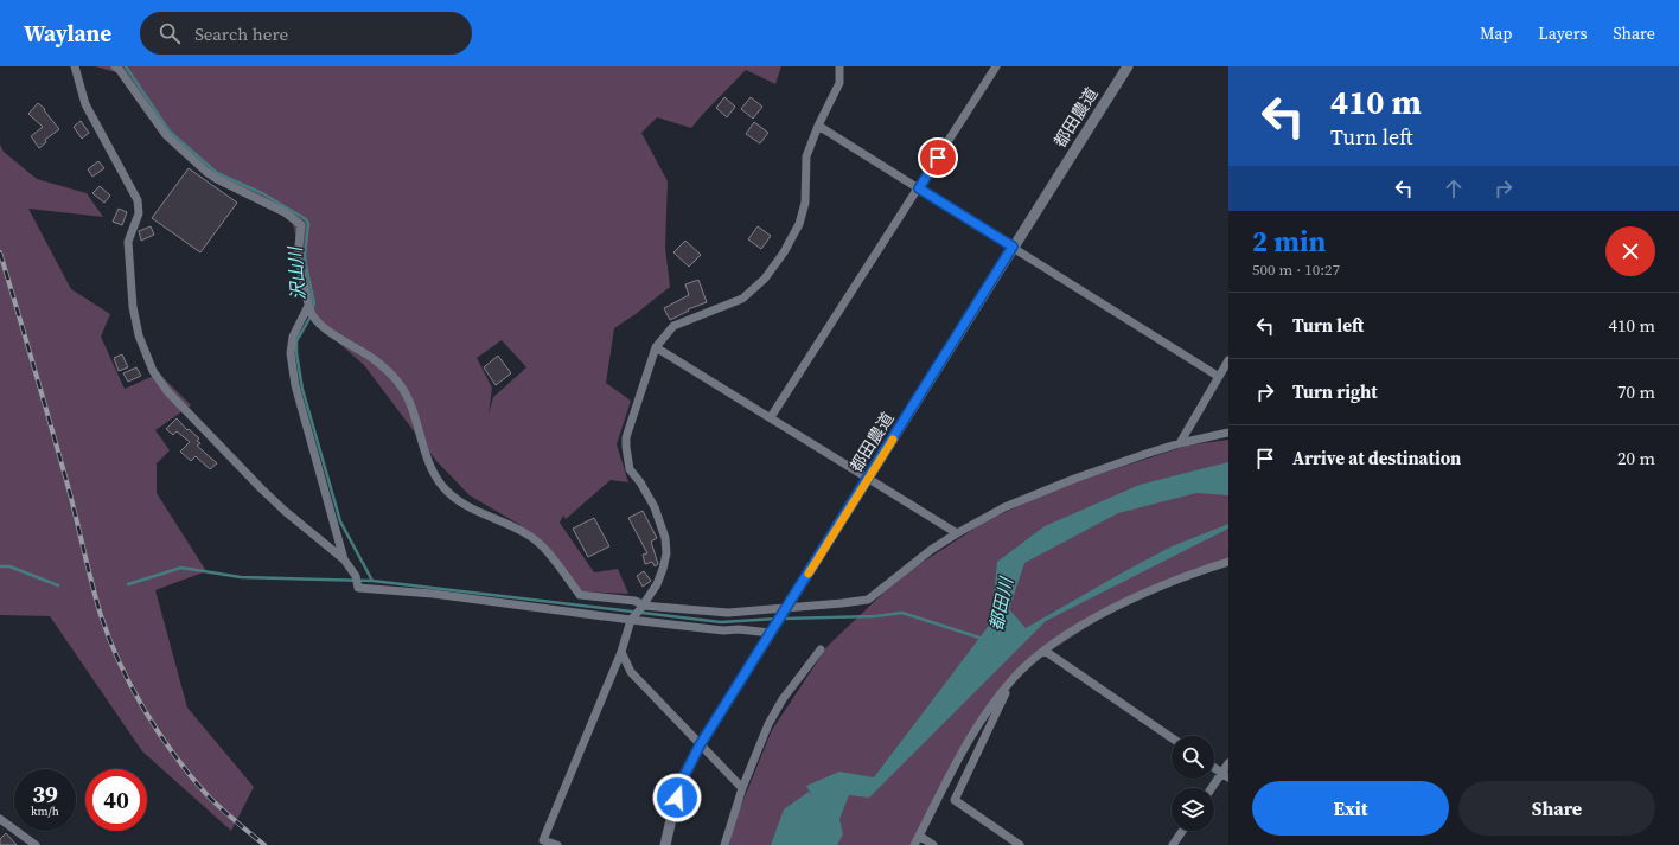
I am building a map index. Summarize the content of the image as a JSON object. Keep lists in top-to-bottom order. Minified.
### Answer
{"streets":{"street":["都田農道"]},"water":["沢山川","都田川"],"page":{"header":"Waylane","search":"Search here","nav":["Map","Layers","Share"],"turn":["410 m","Turn left"],"heading":["2 min","500 m · 10:27"],"list":[{"name":"Turn left","value":"410 m"},{"name":"Turn right","value":"70 m"},{"name":"Arrive at destination","value":"20 m"}],"speed":"39 km/h","limit":"40","buttons":["Exit","Share"]}}
